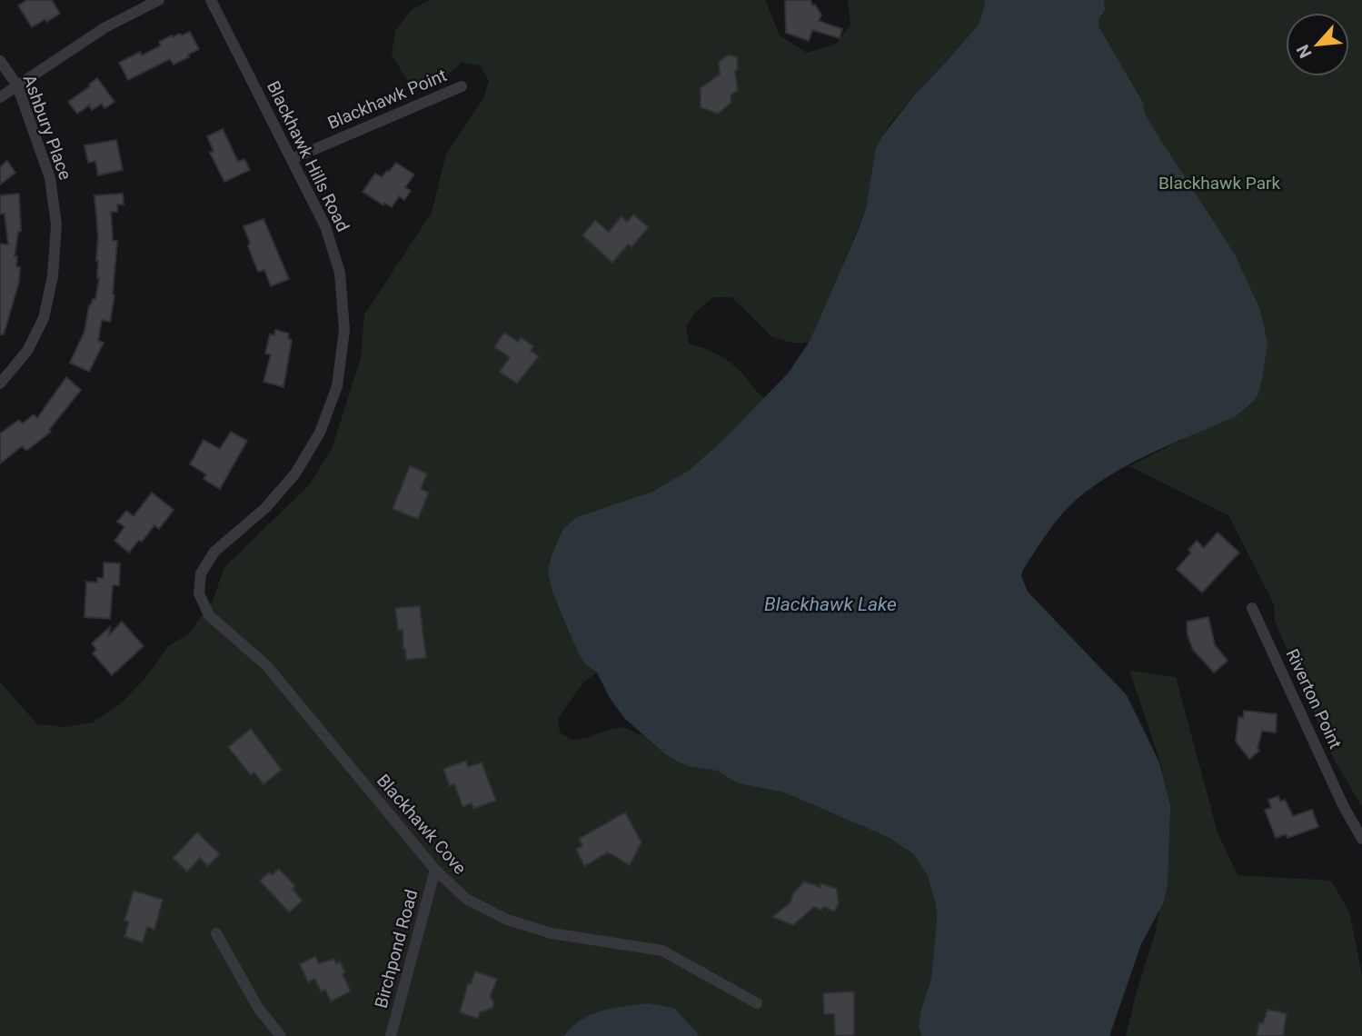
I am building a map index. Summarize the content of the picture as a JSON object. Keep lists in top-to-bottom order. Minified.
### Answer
{"streets":{"street":["Blackhawk Point","Ashbury Place","Blackhawk Hills Road","Riverton Point","Blackhawk Cove","Birchpond Road"]},"crossings":[["Blackhawk Point","Blackhawk Hills Road"],["Blackhawk Hills Road","Blackhawk Cove"],["Blackhawk Cove","Birchpond Road"]],"water":["Blackhawk Lake"],"parks":["Blackhawk Park"],"north":"bottom left"}
